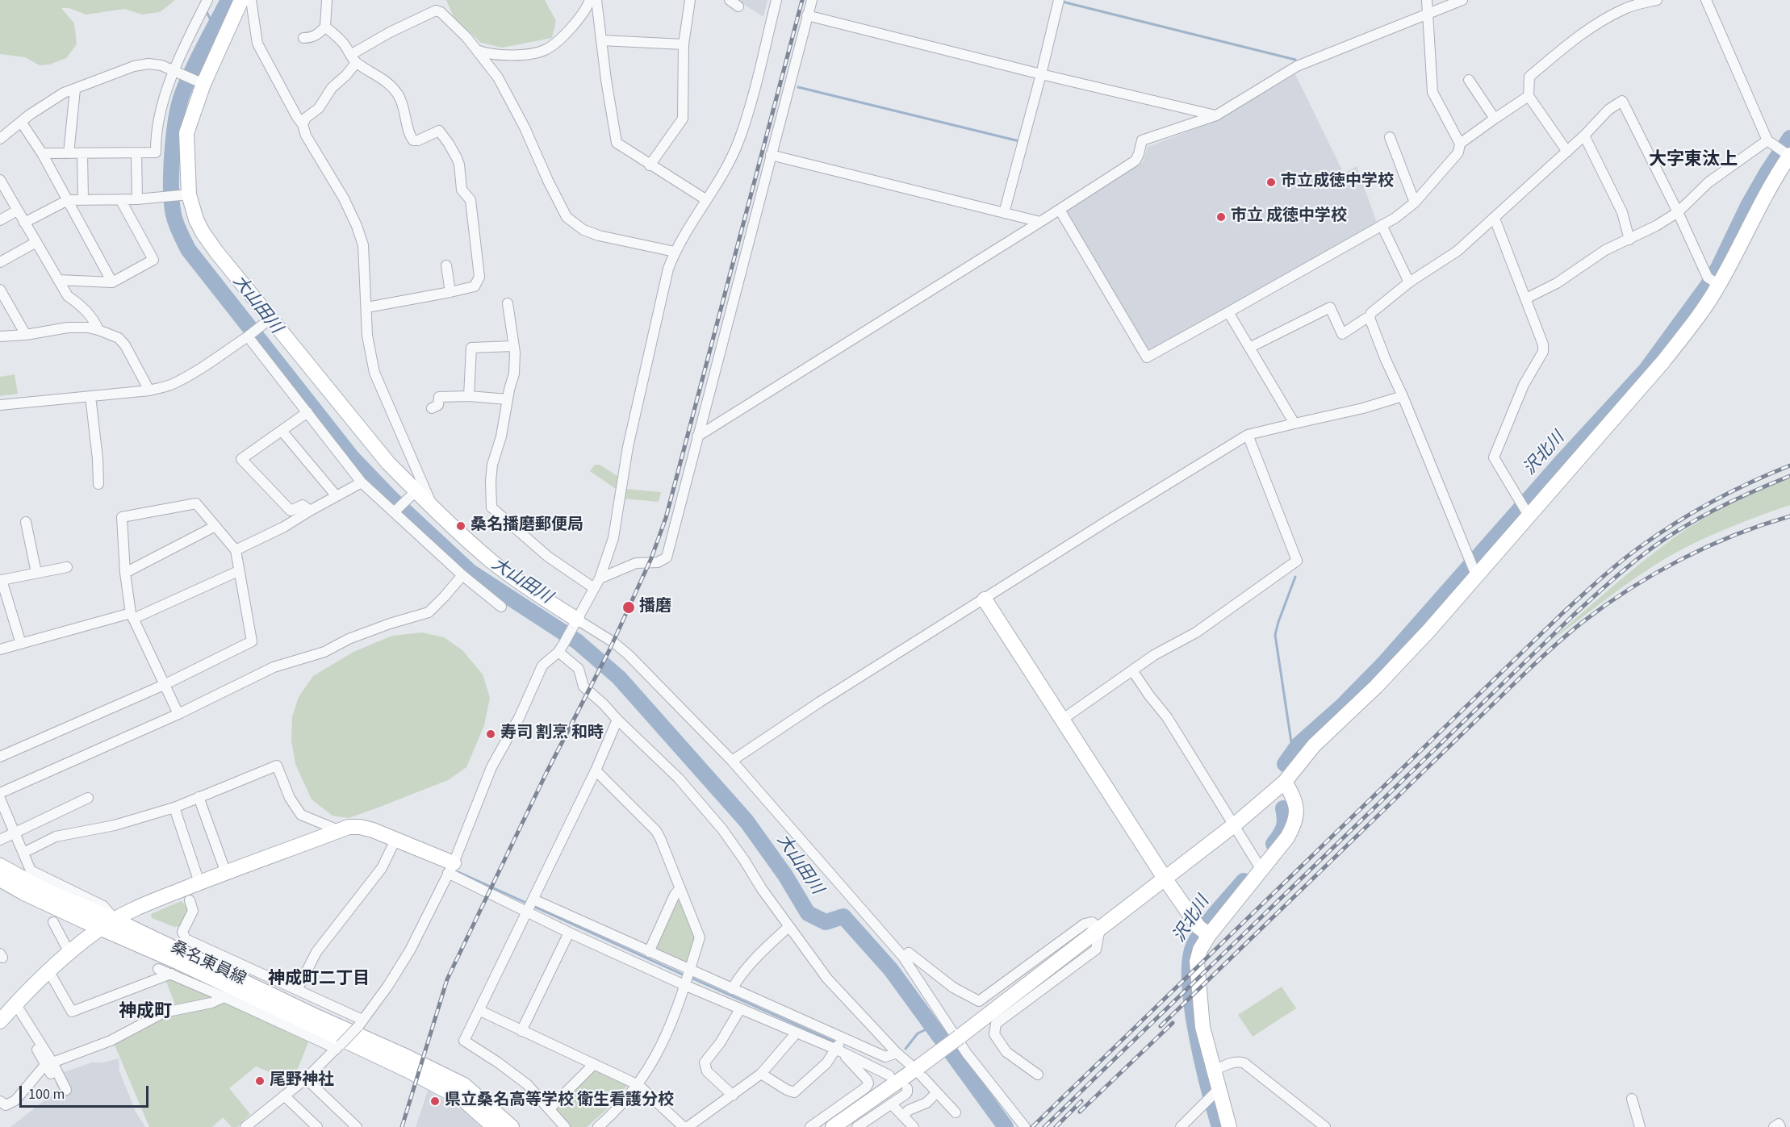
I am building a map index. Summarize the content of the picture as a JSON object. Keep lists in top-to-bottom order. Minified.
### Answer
{"streets":{"street":["桑名東員線"]},"districts":["大字東汰上","神成町二丁目","神成町"],"water":["大山田川","沢北川"],"places":["市立成徳中学校","市立 成徳中学校","桑名播磨郵便局","播磨","寿司 割烹 和時","尾野神社","県立桑名高等学校 衛生看護分校"],"scale_bar":"100 m"}
